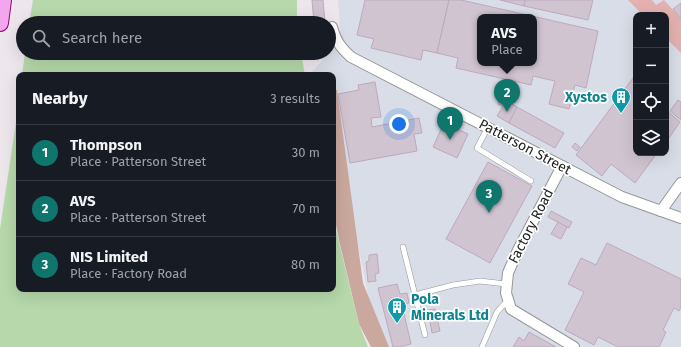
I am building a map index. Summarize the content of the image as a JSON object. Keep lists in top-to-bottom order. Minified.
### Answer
{"streets":{"street":["Patterson Street","Factory Road"]},"crossings":[["Patterson Street","Factory Road"]],"places":{"building":["Xystos","Pola Minerals Ltd"]},"page":{"map_buttons":["+","−"],"popup":["AVS","Place"],"search":"Search here","heading":["Nearby","3 results"],"pins":["2","1","3"],"list":[{"mark":"1","name":"Thompson","note":"Place · Patterson Street","value":"30 m"},{"mark":"2","name":"AVS","note":"Place · Patterson Street","value":"70 m"},{"mark":"3","name":"NIS Limited","note":"Place · Factory Road","value":"80 m"}]}}
